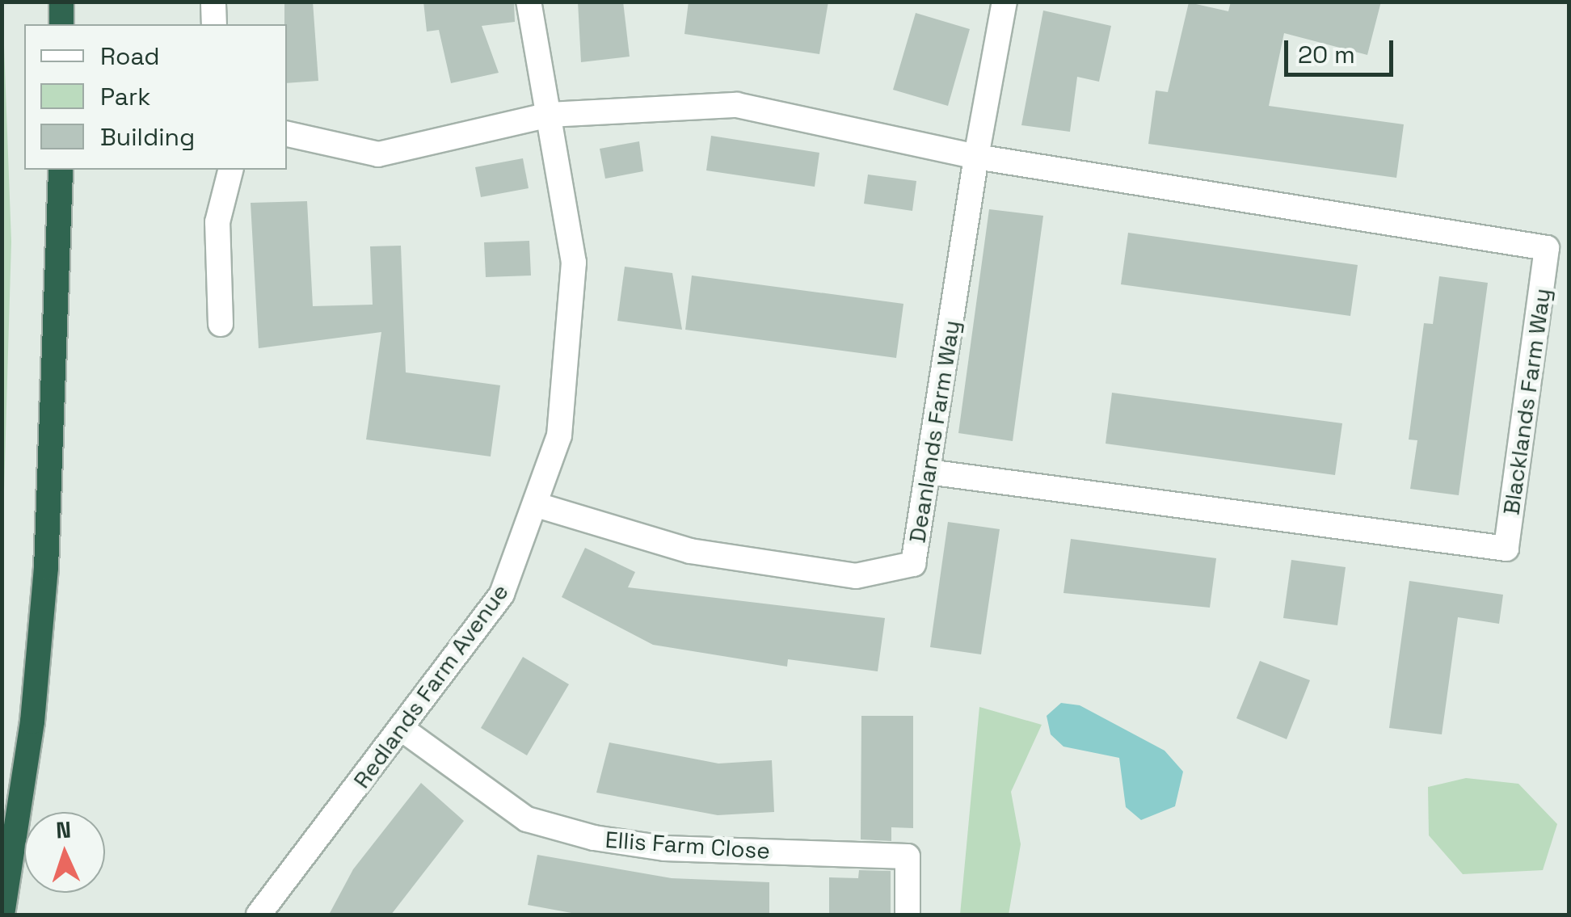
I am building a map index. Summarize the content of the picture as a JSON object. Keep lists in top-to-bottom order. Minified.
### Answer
{"streets":{"street":["Blacklands Farm Way","Deanlands Farm Way","Redlands Farm Avenue","Ellis Farm Close"]},"crossings":[["Blacklands Farm Way","Deanlands Farm Way"],["Blacklands Farm Way","Redlands Farm Avenue"],["Deanlands Farm Way","Redlands Farm Avenue"],["Redlands Farm Avenue","Ellis Farm Close"]],"legend":["Road","Park","Building"],"scale_bar":"20 m","north":"top"}
